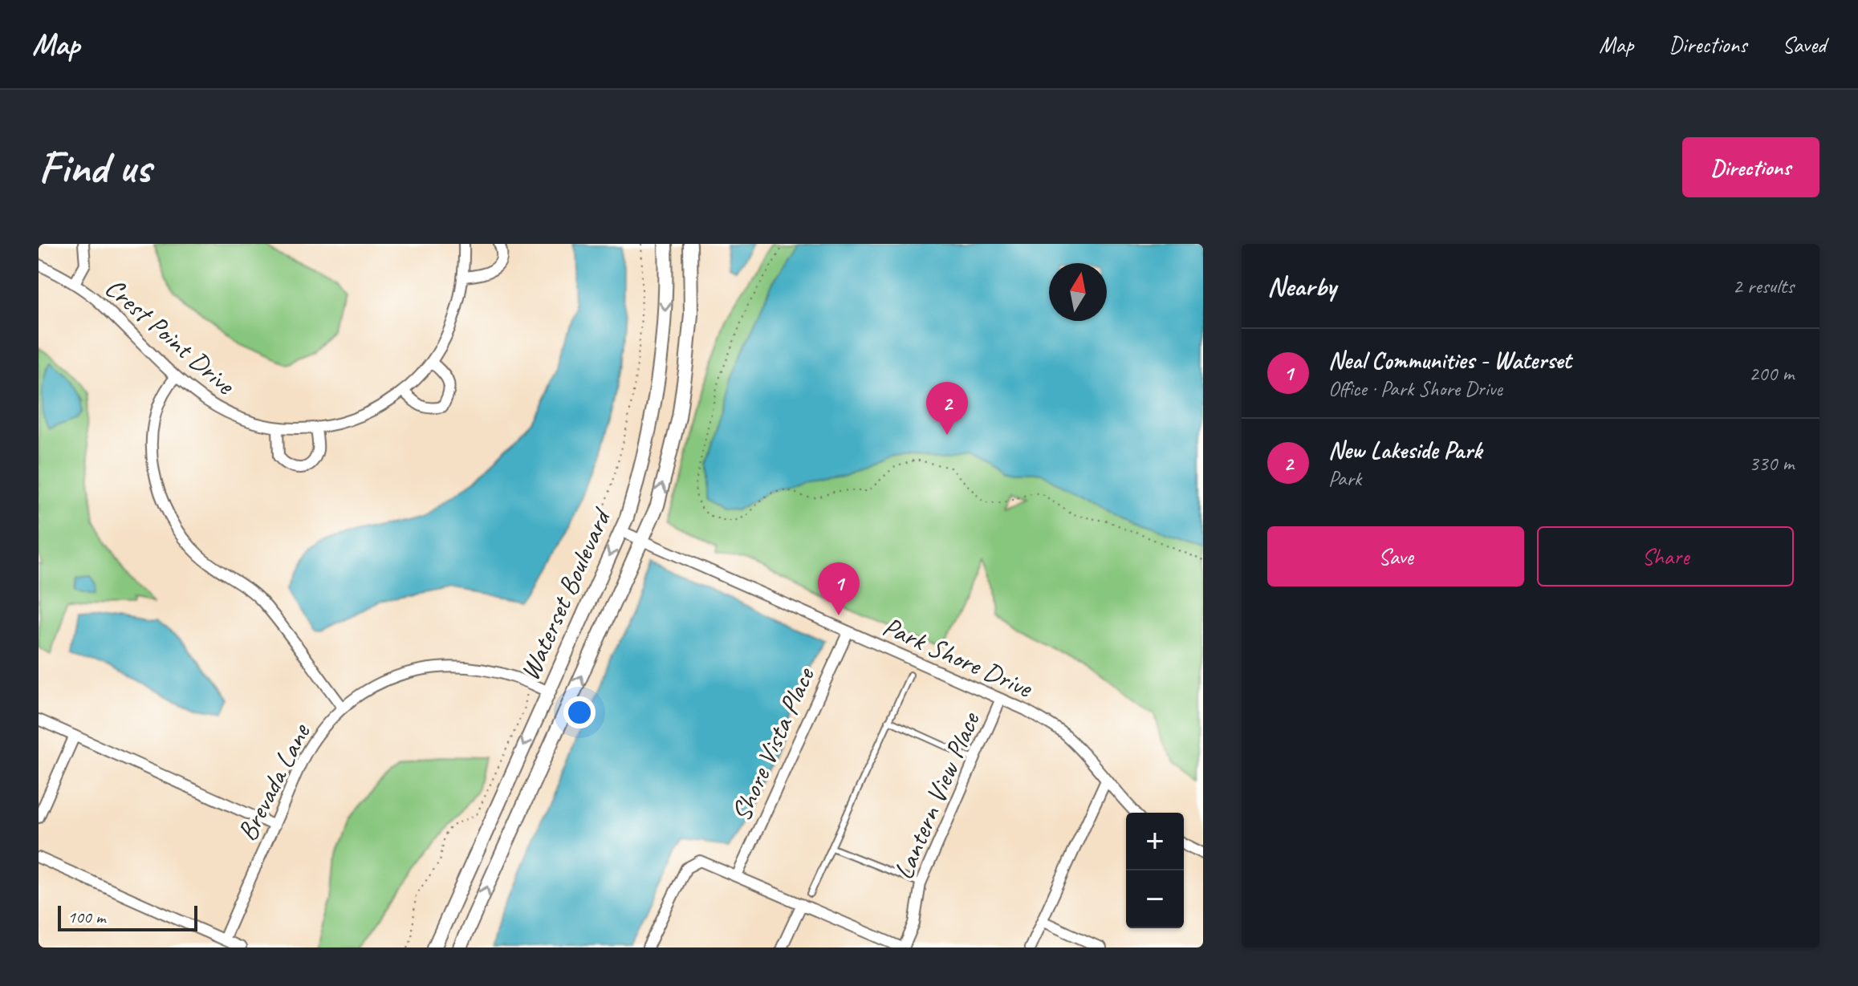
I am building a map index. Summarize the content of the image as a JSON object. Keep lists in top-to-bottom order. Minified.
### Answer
{"streets":{"street":["Crest Point Drive","Waterset Boulevard","Park Shore Drive","Shore Vista Place","Brevada Lane","Lantern View Place"]},"crossings":[["Waterset Boulevard","Park Shore Drive"],["Waterset Boulevard","Brevada Lane"],["Park Shore Drive","Shore Vista Place"],["Park Shore Drive","Lantern View Place"]],"scale_bar":"100 m","north":"top","page":{"header":"Map","nav":["Map","Directions","Saved"],"buttons":["Directions",["Save","Share"]],"title":"Find us","heading":["Nearby","2 results"],"list":[{"mark":"1","name":"Neal Communities - Waterset","note":"Office · Park Shore Drive","value":"200 m"},{"mark":"2","name":"New Lakeside Park","note":"Park","value":"330 m"}],"pins":["2","1"],"map_buttons":["+","−"],"scale":"100 m"}}
